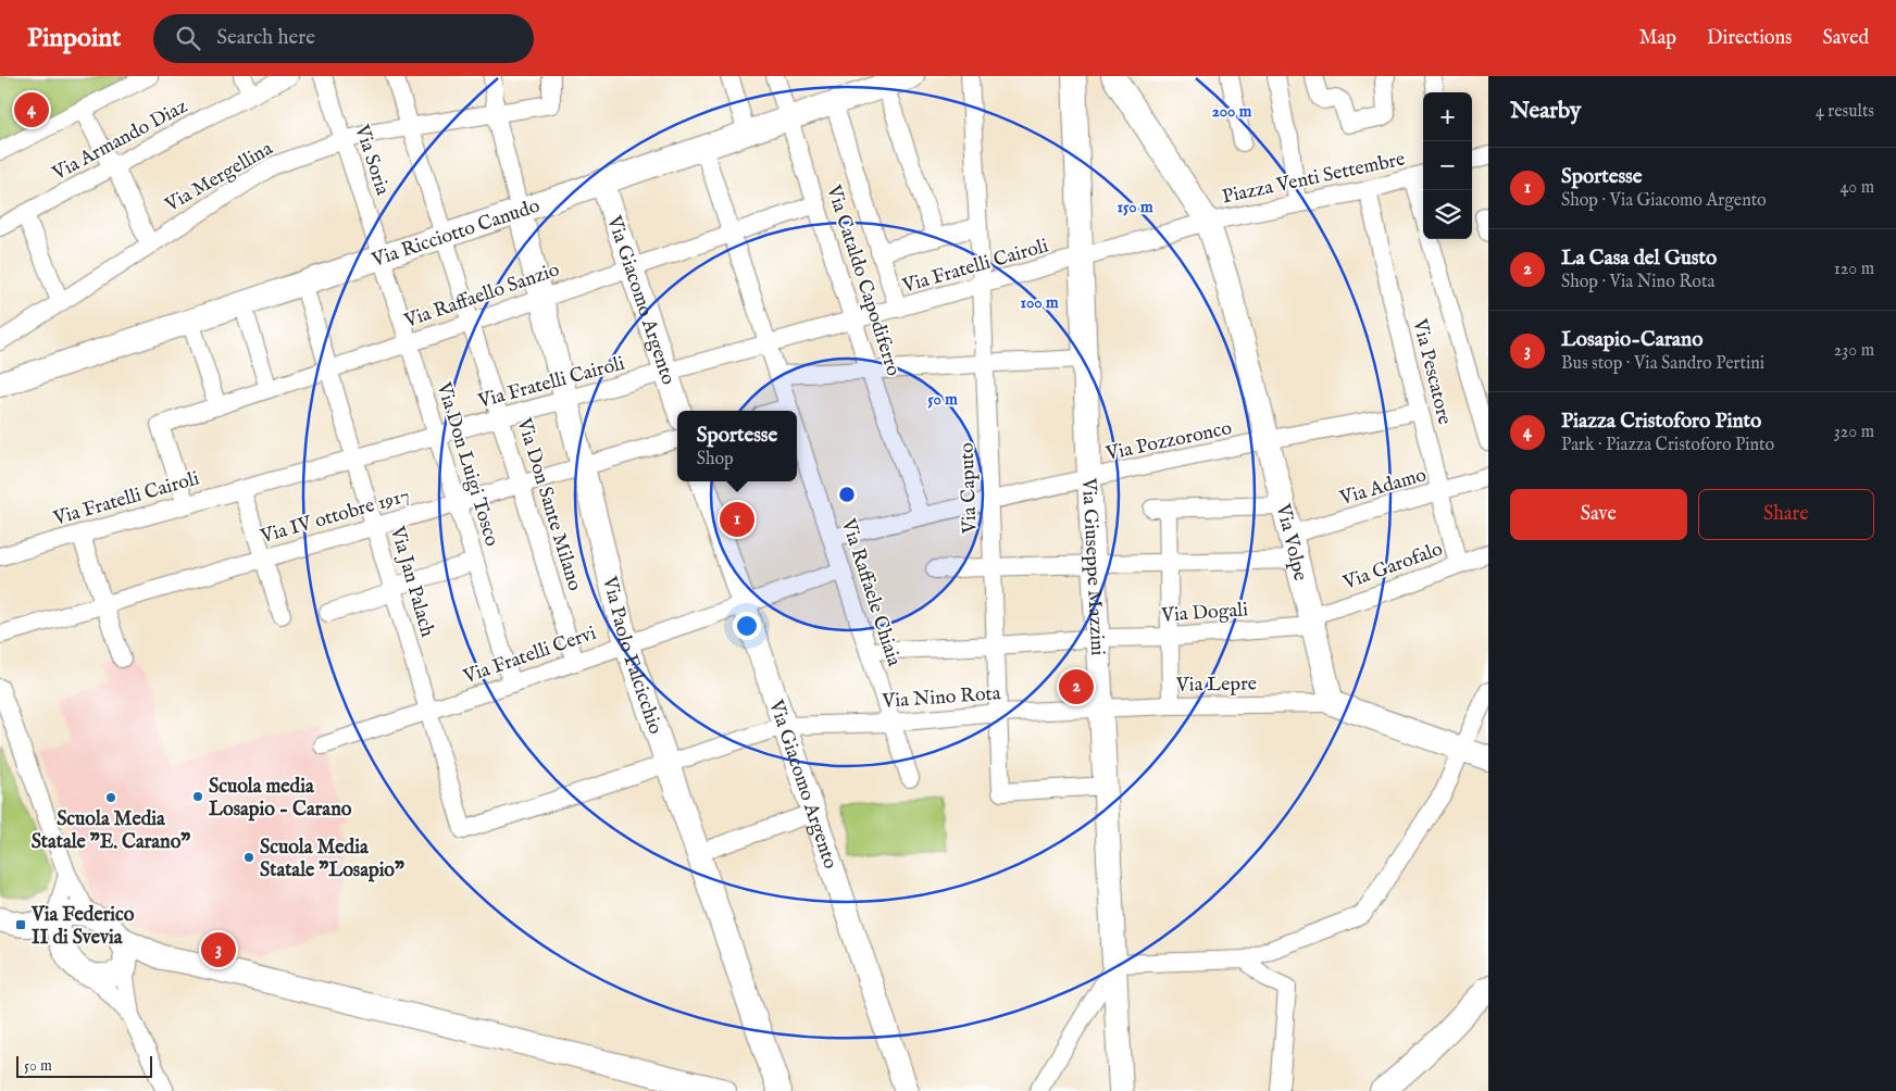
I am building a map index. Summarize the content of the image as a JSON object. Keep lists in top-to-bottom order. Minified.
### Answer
{"streets":{"main road":["Via Ricciotto Canudo","Via Giacomo Argento","Via Volpe","Via Giuseppe Mazzini","Via Paolo Falcicchio"],"street":["Via Armando Diaz","Via Soria","Via Mergellina","Piazza Venti Settembre","Via Fratelli Cairoli","Via Cataldo Capodiferro","Via Raffaello Sanzio","Via Pescatore","Via Pozzoronco","Via Don Luigi Tosco","Via Adamo","Via Caputo","Via Don Sante Milano","Via IV ottobre 1917","Via Garofalo","Via Jan Palach","Via Raffaele Chiaia","Via Dogali","Via Fratelli Cervi","Via Lepre","Via Nino Rota"]},"crossings":[["Via Soria","Via Mergellina"],["Via Soria","Via Ricciotto Canudo"],["Via Soria","Via Don Luigi Tosco"],["Via Mergellina","Via Don Sante Milano"],["Piazza Venti Settembre","Via Fratelli Cairoli"],["Piazza Venti Settembre","Via Pescatore"],["Piazza Venti Settembre","Via Volpe"],["Via Ricciotto Canudo","Via Cataldo Capodiferro"],["Via Ricciotto Canudo","Via Giacomo Argento"],["Via Ricciotto Canudo","Via Don Luigi Tosco"],["Via Ricciotto Canudo","Via Don Sante Milano"],["Via Ricciotto Canudo","Via Jan Palach"],["Via Ricciotto Canudo","Via Raffaele Chiaia"],["Via Ricciotto Canudo","Via Paolo Falcicchio"],["Via Fratelli Cairoli","Via Cataldo Capodiferro"],["Via Fratelli Cairoli","Via Raffaello Sanzio"],["Via Fratelli Cairoli","Via Giacomo Argento"],["Via Fratelli Cairoli","Via Don Luigi Tosco"],["Via Fratelli Cairoli","Via Caputo"],["Via Fratelli Cairoli","Via Don Sante Milano"],["Via Fratelli Cairoli","Via Volpe"],["Via Fratelli Cairoli","Via Giuseppe Mazzini"],["Via Fratelli Cairoli","Via Jan Palach"],["Via Fratelli Cairoli","Via Raffaele Chiaia"],["Via Fratelli Cairoli","Via Paolo Falcicchio"],["Via Cataldo Capodiferro","Via Raffaello Sanzio"],["Via Cataldo Capodiferro","Via Pozzoronco"],["Via Raffaello Sanzio","Via Giacomo Argento"],["Via Raffaello Sanzio","Via Don Luigi Tosco"],["Via Raffaello Sanzio","Via Don Sante Milano"],["Via Raffaello Sanzio","Via Jan Palach"],["Via Raffaello Sanzio","Via Raffaele Chiaia"],["Via Raffaello Sanzio","Via Paolo Falcicchio"],["Via Giacomo Argento","Via Fratelli Cervi"],["Via Giacomo Argento","Via Nino Rota"],["Via Pescatore","Via Pozzoronco"],["Via Pescatore","Via Adamo"],["Via Pescatore","Via Garofalo"],["Via Pozzoronco","Via Caputo"],["Via Pozzoronco","Via Volpe"],["Via Pozzoronco","Via Giuseppe Mazzini"],["Via Pozzoronco","Via Raffaele Chiaia"],["Via Don Luigi Tosco","Via IV ottobre 1917"],["Via Don Luigi Tosco","Via Fratelli Cervi"],["Via Adamo","Via Volpe"],["Via Caputo","Via Giuseppe Mazzini"],["Via Caputo","Via Dogali"],["Via Caputo","Via Nino Rota"],["Via Don Sante Milano","Via IV ottobre 1917"],["Via Don Sante Milano","Via Fratelli Cervi"],["Via IV ottobre 1917","Via Jan Palach"],["Via IV ottobre 1917","Via Paolo Falcicchio"],["Via Volpe","Via Garofalo"],["Via Volpe","Via Dogali"],["Via Volpe","Via Lepre"],["Via Garofalo","Via Dogali"],["Via Giuseppe Mazzini","Via Dogali"],["Via Giuseppe Mazzini","Via Lepre"],["Via Giuseppe Mazzini","Via Nino Rota"],["Via Jan Palach","Via Fratelli Cervi"],["Via Jan Palach","Via Nino Rota"],["Via Raffaele Chiaia","Via Dogali"],["Via Raffaele Chiaia","Via Fratelli Cervi"],["Via Raffaele Chiaia","Via Nino Rota"],["Via Fratelli Cervi","Via Paolo Falcicchio"],["Via Paolo Falcicchio","Via Nino Rota"],["Via Lepre","Via Nino Rota"]],"places":{"other":["Scuola media Losapio - Carano","Scuola Media Statale \"E. Carano\"","Scuola Media Statale \"Losapio\""],"transit":["Via Federico II di Svevia"]},"scale_bar":"50 m","page":{"header":"Pinpoint","search":"Search here","nav":["Map","Directions","Saved"],"heading":["Nearby","4 results"],"pins":["4","1","2","3"],"map_buttons":["+","−"],"list":[{"mark":"1","name":"Sportesse","note":"Shop · Via Giacomo Argento","value":"40 m"},{"mark":"2","name":"La Casa del Gusto","note":"Shop · Via Nino Rota","value":"120 m"},{"mark":"3","name":"Losapio-Carano","note":"Bus stop · Via Sandro Pertini","value":"230 m"},{"mark":"4","name":"Piazza Cristoforo Pinto","note":"Park · Piazza Cristoforo Pinto","value":"320 m"}],"popup":["Sportesse","Shop"],"buttons":["Save","Share"],"scale":"50 m"},"rings":["200 m","150 m","100 m","50 m"]}
